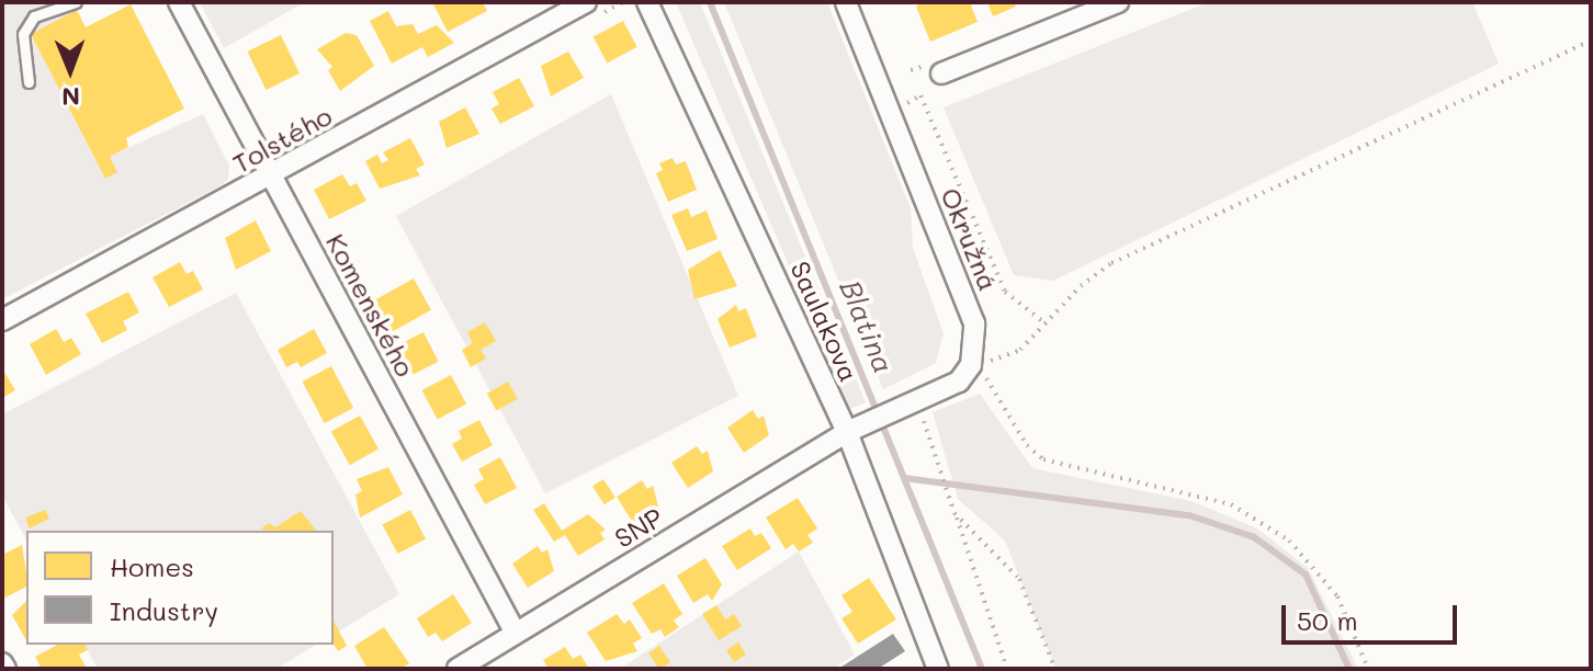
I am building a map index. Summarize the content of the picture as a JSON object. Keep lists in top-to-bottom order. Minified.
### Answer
{"streets":{"street":["Tolstého","Okružná","Komenského","Saulakova","SNP"]},"crossings":[["Tolstého","Komenského"],["Komenského","SNP"],["Saulakova","SNP"]],"water":["Blatina"],"legend":["Homes","Industry"],"scale_bar":"50 m","north":"bottom"}
